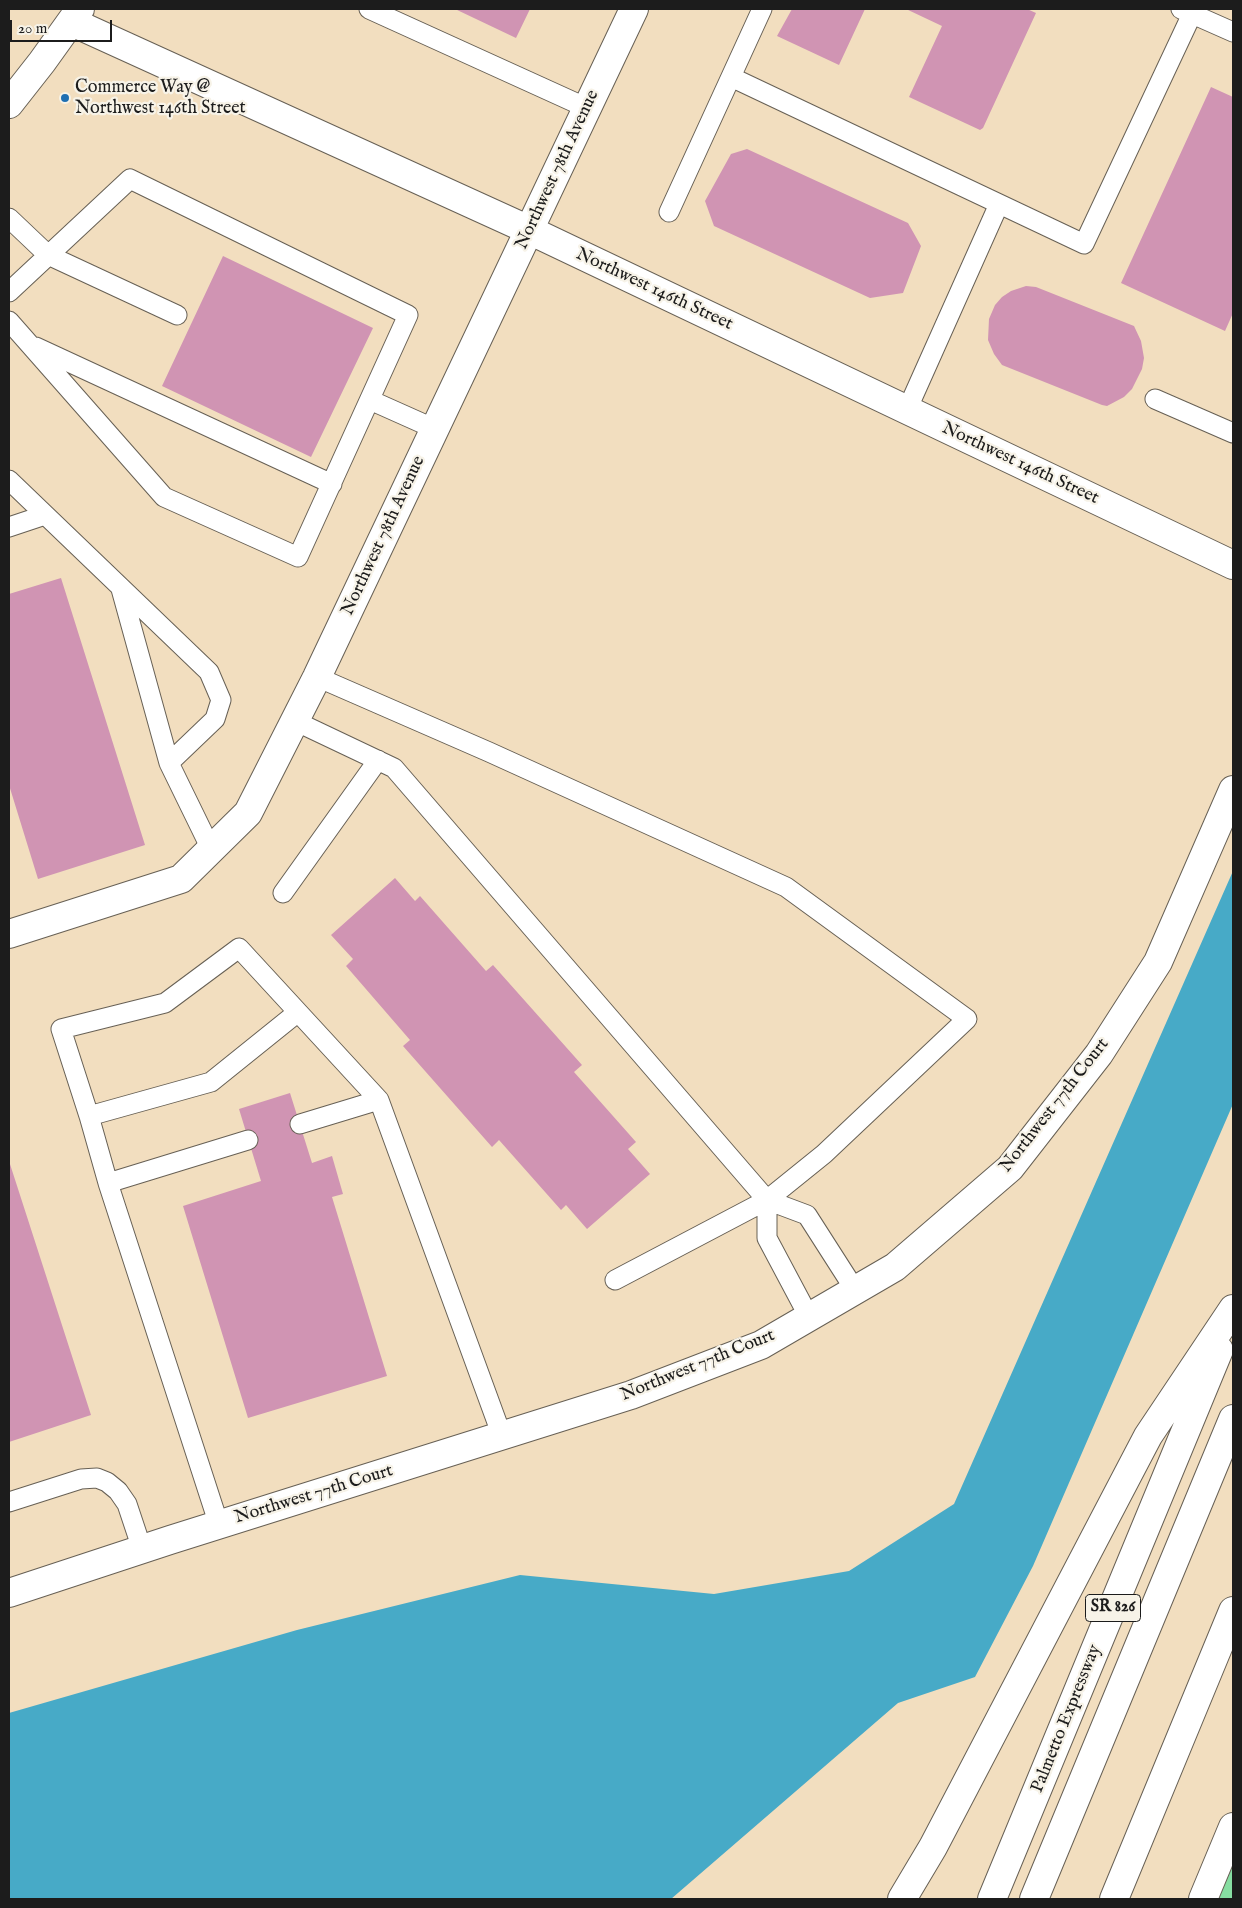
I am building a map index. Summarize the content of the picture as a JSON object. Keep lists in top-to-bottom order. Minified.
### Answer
{"streets":{"main road":["Northwest 78th Avenue","Northwest 146th Street","Northwest 77th Court","SR 826","Palmetto Expressway"]},"crossings":[["Northwest 78th Avenue","Northwest 146th Street"]],"places":["Commerce Way @ Northwest 146th Street"],"scale_bar":"20 m"}
